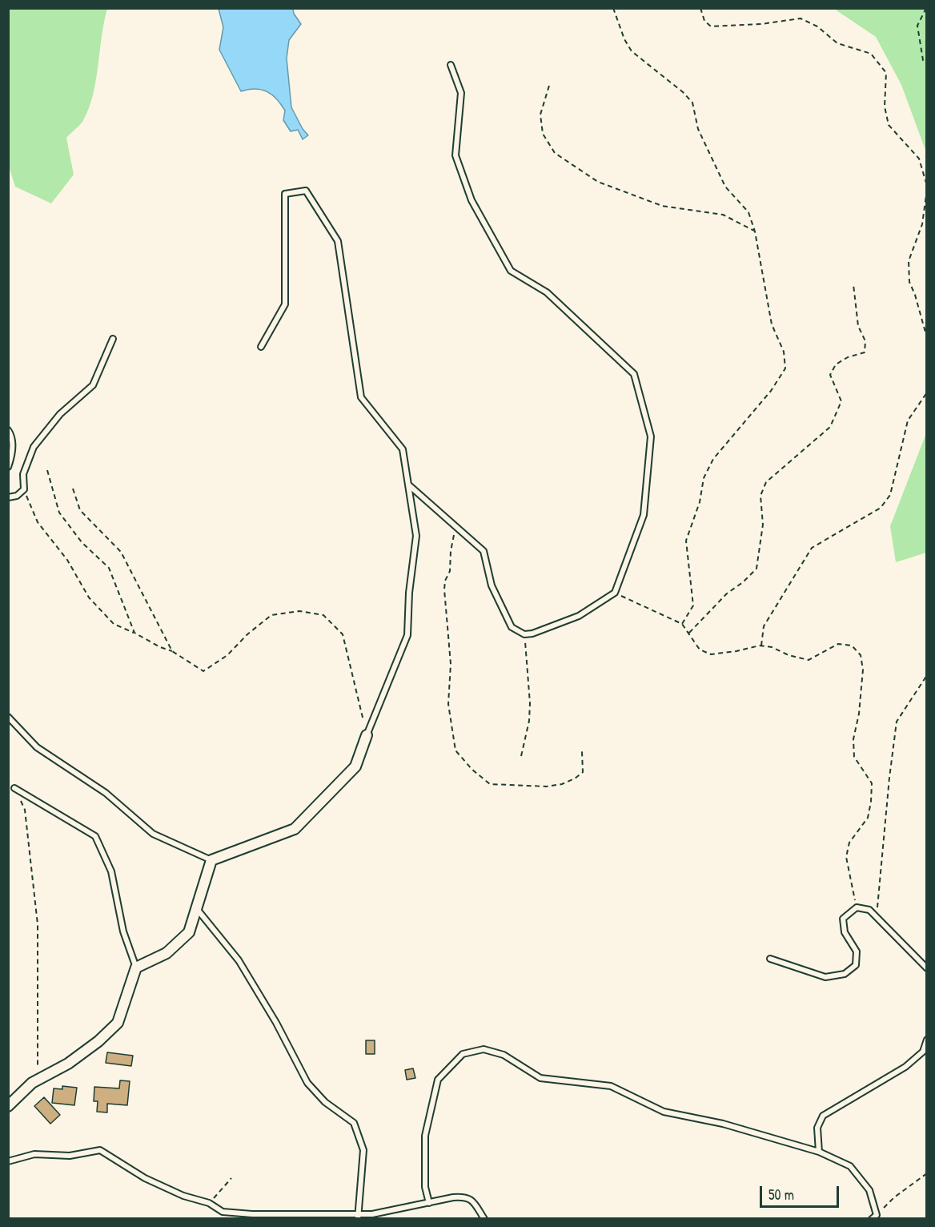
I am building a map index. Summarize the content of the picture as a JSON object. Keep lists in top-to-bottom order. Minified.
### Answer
{"scale_bar":"50 m"}
